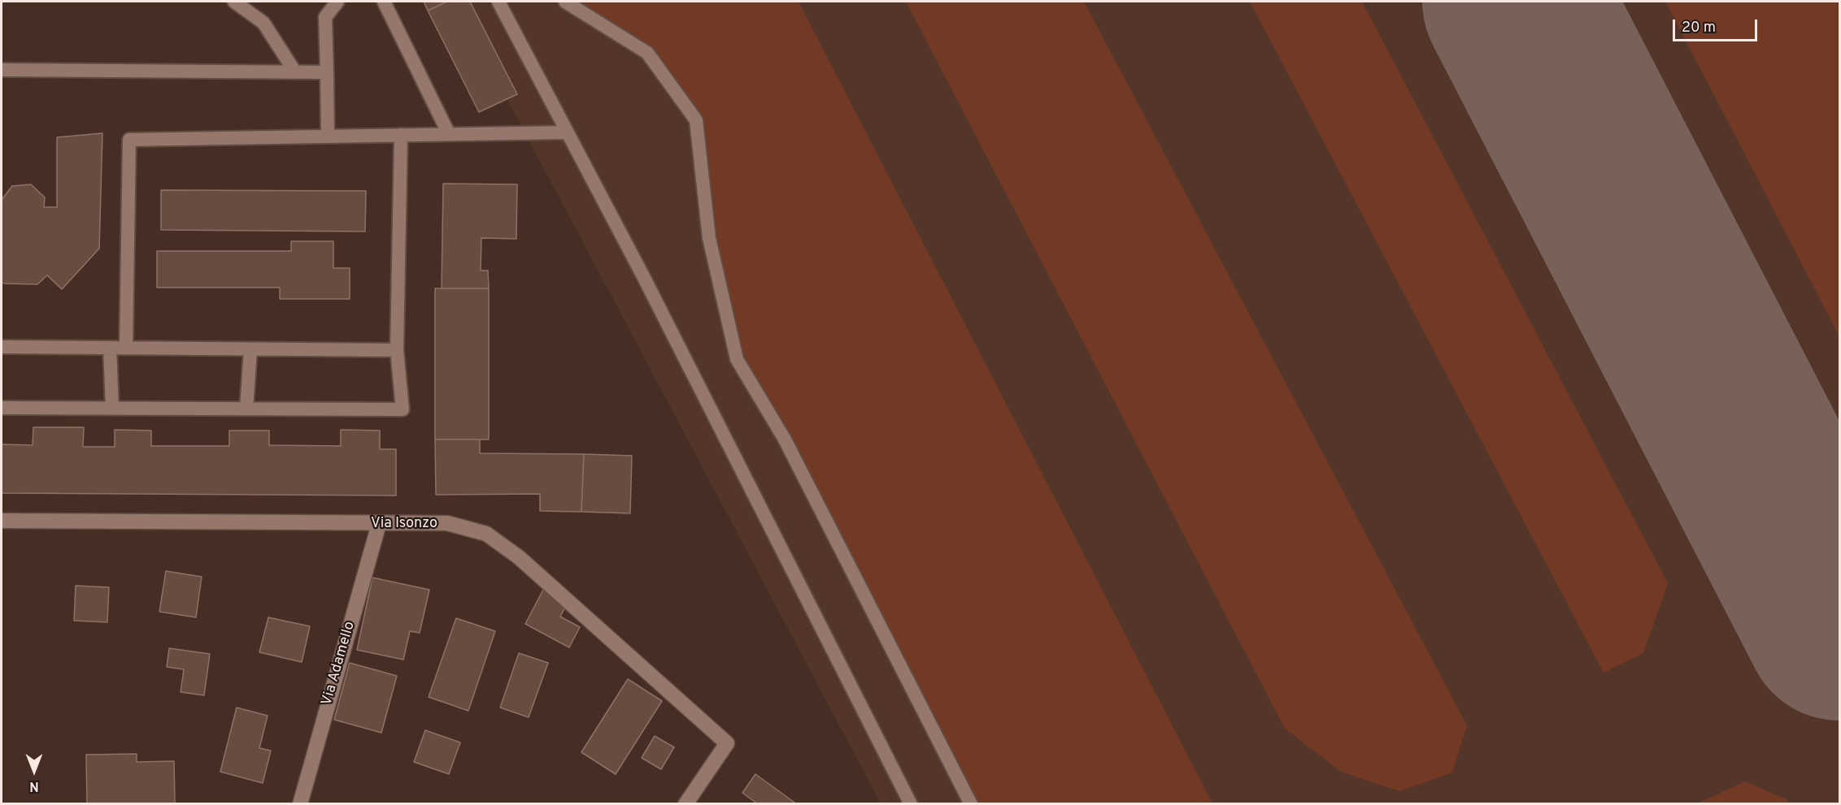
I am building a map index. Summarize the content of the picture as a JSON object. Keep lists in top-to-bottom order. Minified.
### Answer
{"streets":{"street":["Via Isonzo","Via Adamello"]},"crossings":[["Via Isonzo","Via Adamello"]],"scale_bar":"20 m","north":"bottom"}
